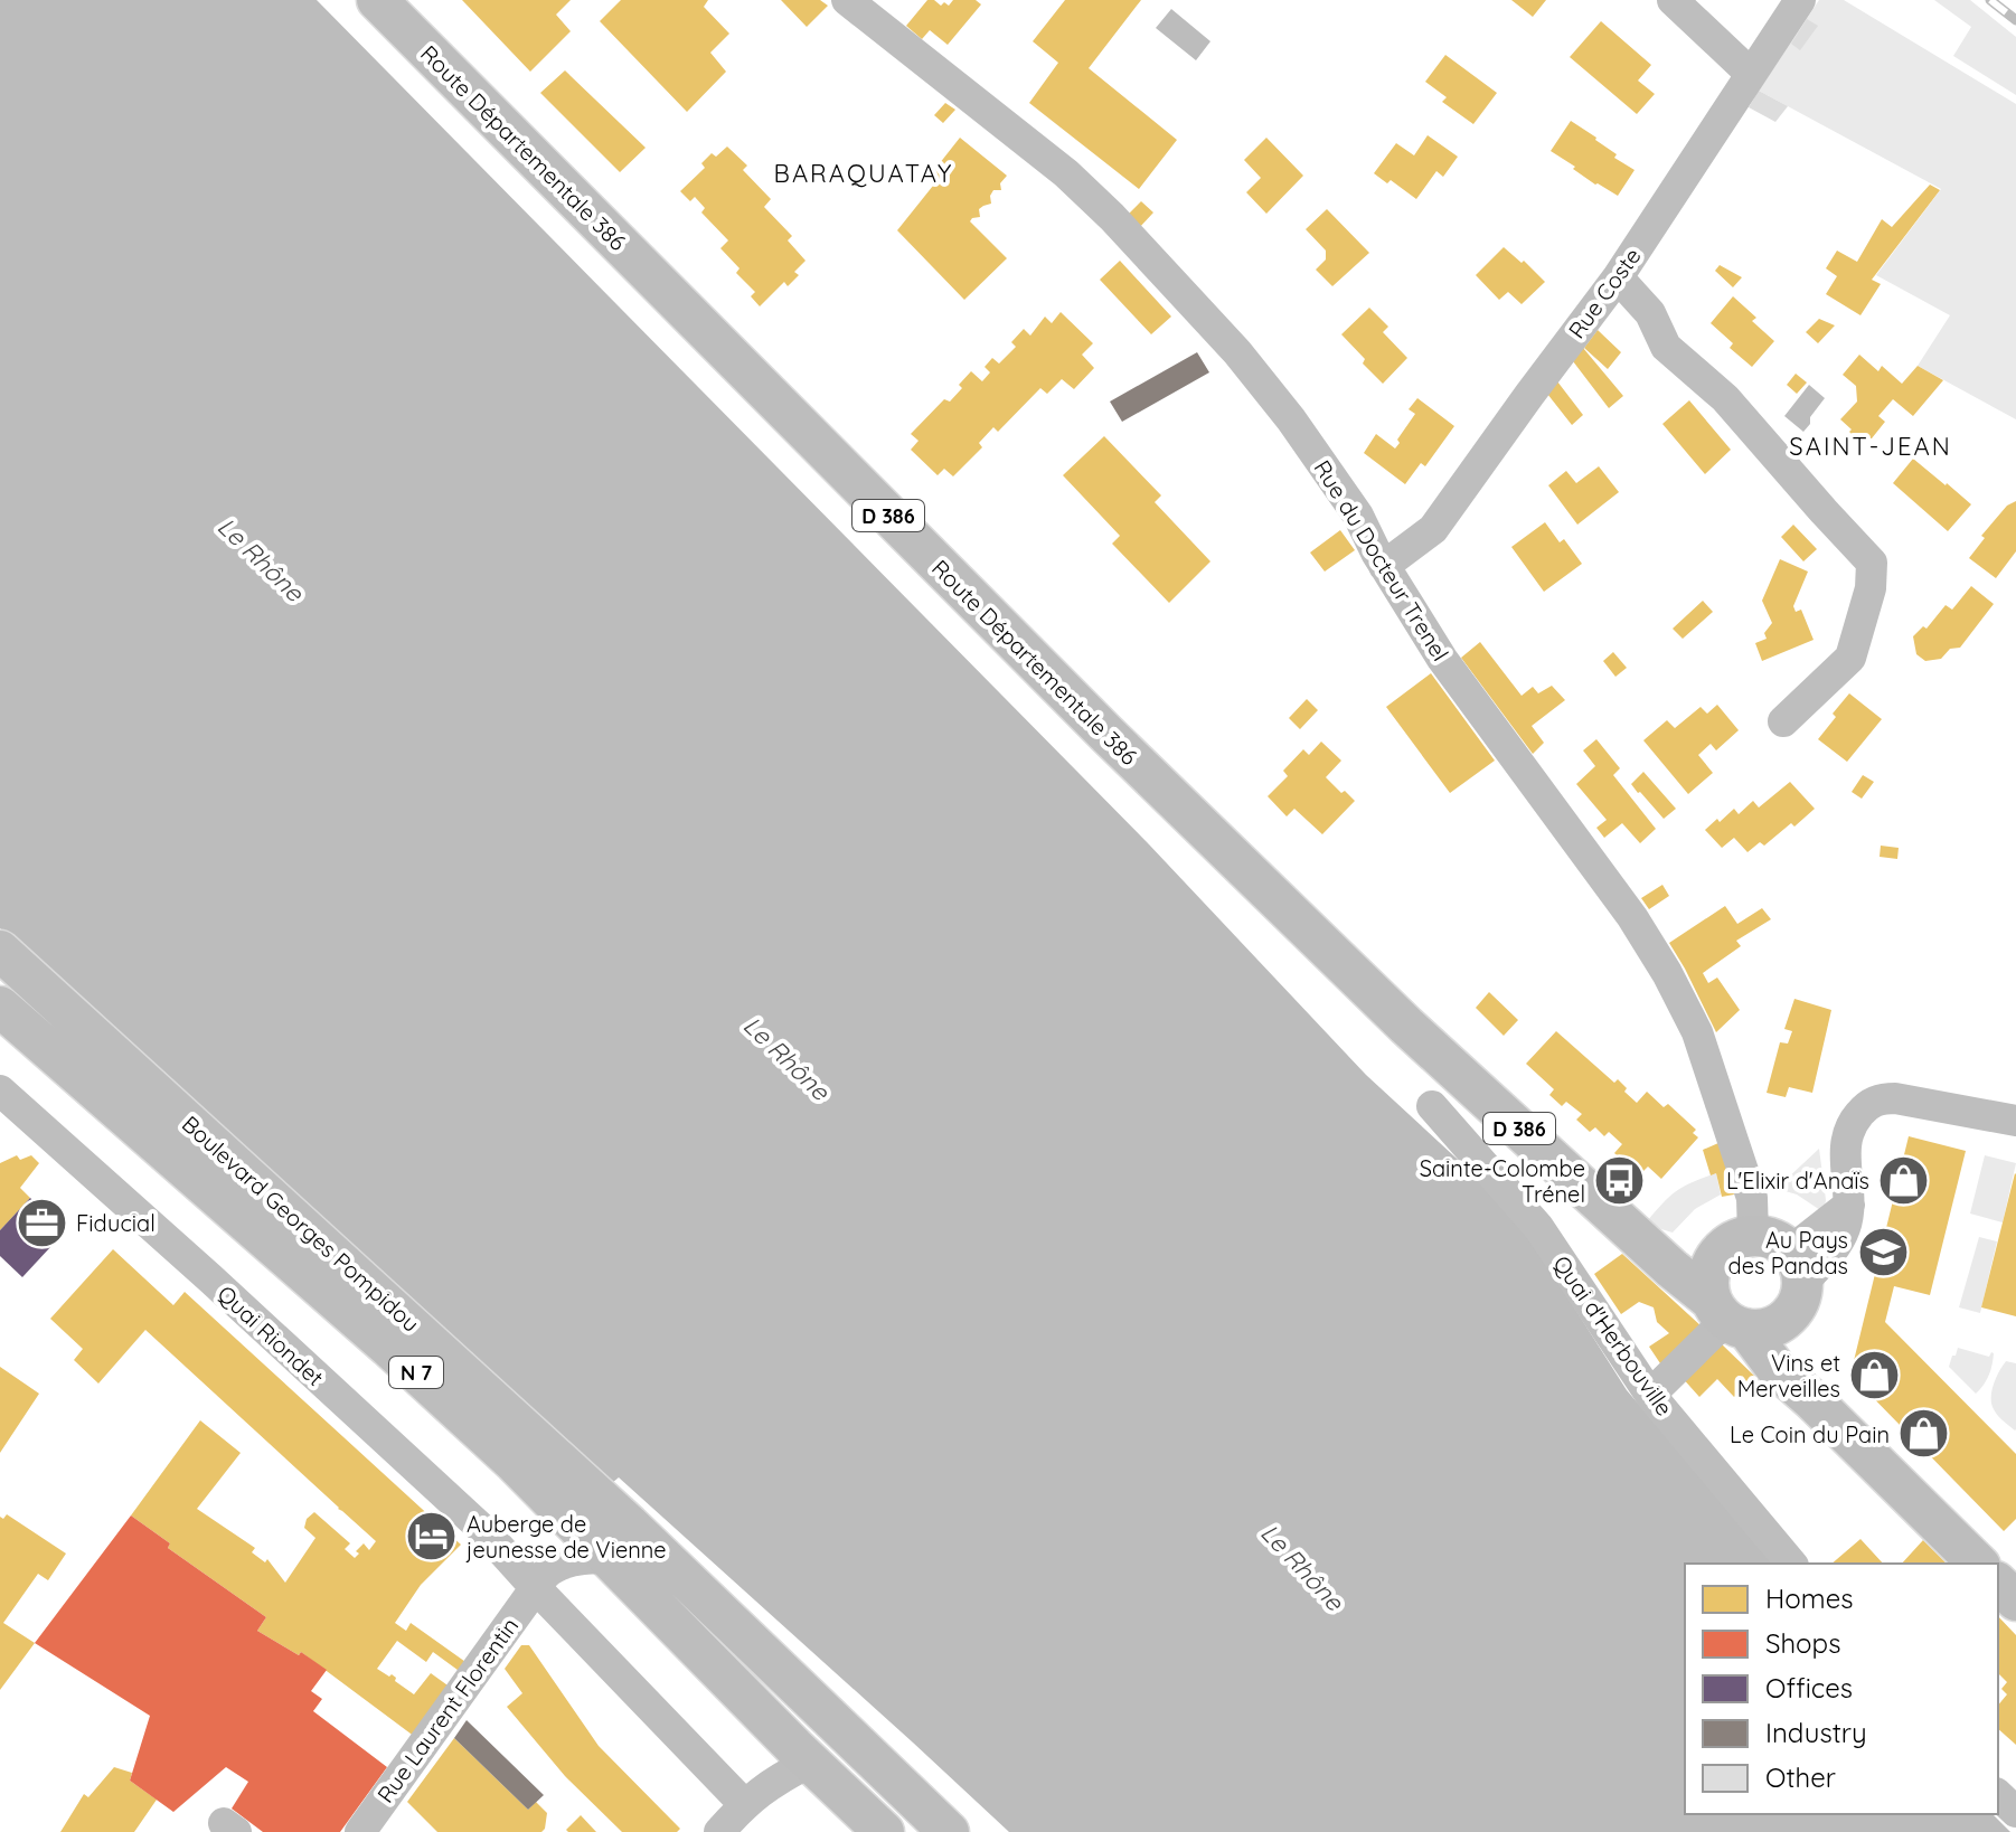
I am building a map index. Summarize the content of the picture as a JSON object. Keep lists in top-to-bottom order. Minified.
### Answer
{"streets":{"main road":["Route Départementale 386","D 386","Boulevard Georges Pompidou","N 7"],"street":["Rue Coste","Rue du Docteur Trenel","Quai Riondet","Quai d'Herbouville","Rue Laurent Florentin"]},"crossings":[["Route Départementale 386","Rue du Docteur Trenel"],["Rue Coste","Rue du Docteur Trenel"],["Quai Riondet","Rue Laurent Florentin"]],"districts":["BARAQUATAY","SAINT-JEAN"],"water":["Le Rhône"],"places":{"bus stop":["Sainte-Colombe Trénel"],"shop":["L'Elixir d'Anaïs","Vins et Merveilles","Le Coin du Pain"],"office":["Fiducial"],"school or university":["Au Pays des Pandas"],"hotel":["Auberge de jeunesse de Vienne"]},"legend":["Homes","Shops","Offices","Industry","Other"]}
